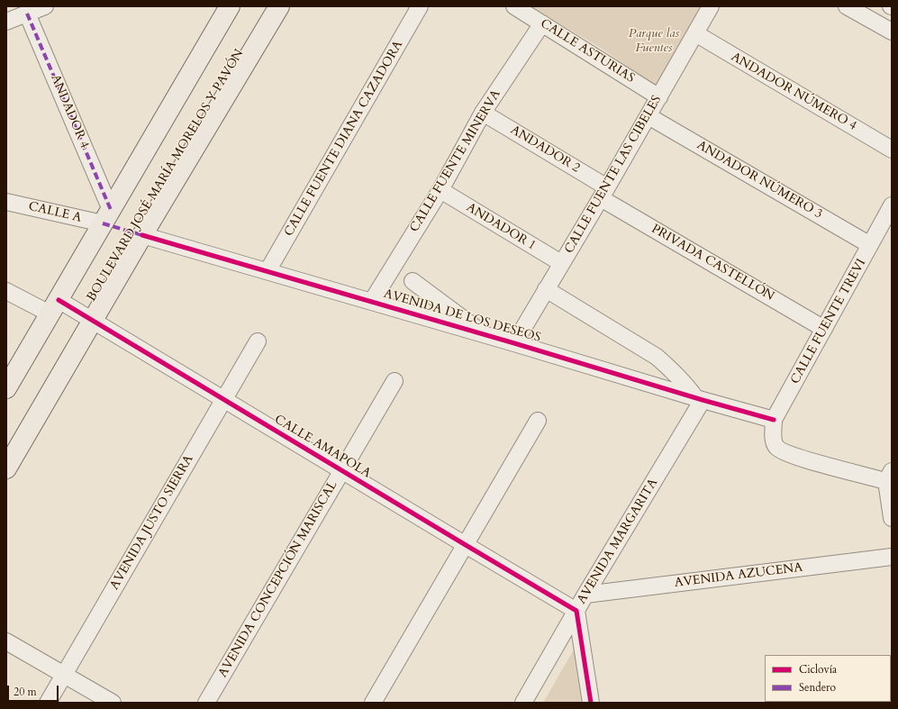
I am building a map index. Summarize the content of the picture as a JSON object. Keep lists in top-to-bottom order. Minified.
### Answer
{"streets":{"main road":["BOULEVARD JOSÉ MARÍA MORELOS Y PAVÓN"],"street":["CALLE ASTURIAS","ANDADOR NÚMERO 4","ANDADOR 4","CALLE FUENTE DIANA CAZADORA","ANDADOR 2","CALLE FUENTE MINERVA","CALLE FUENTE LAS CIBELES","ANDADOR NÚMERO 3","CALLE A","ANDADOR 1","PRIVADA CASTELLÓN","AVENIDA DE LOS DESEOS","CALLE FUENTE TREVI","CALLE AMAPOLA","AVENIDA JUSTO SIERRA","AVENIDA MARGARITA","AVENIDA AZUCENA","AVENIDA CONCEPCIÓN MARISCAL"]},"crossings":[["CALLE ASTURIAS","CALLE FUENTE MINERVA"],["CALLE ASTURIAS","CALLE FUENTE LAS CIBELES"],["ANDADOR NÚMERO 4","CALLE FUENTE LAS CIBELES"],["ANDADOR 4","CALLE A"],["CALLE FUENTE DIANA CAZADORA","AVENIDA DE LOS DESEOS"],["ANDADOR 2","CALLE FUENTE MINERVA"],["ANDADOR 2","CALLE FUENTE LAS CIBELES"],["ANDADOR 2","PRIVADA CASTELLÓN"],["CALLE FUENTE MINERVA","ANDADOR 1"],["CALLE FUENTE MINERVA","AVENIDA DE LOS DESEOS"],["CALLE FUENTE LAS CIBELES","ANDADOR NÚMERO 3"],["CALLE FUENTE LAS CIBELES","ANDADOR 1"],["CALLE FUENTE LAS CIBELES","PRIVADA CASTELLÓN"],["CALLE FUENTE LAS CIBELES","AVENIDA DE LOS DESEOS"],["BOULEVARD JOSÉ MARÍA MORELOS Y PAVÓN","AVENIDA DE LOS DESEOS"],["BOULEVARD JOSÉ MARÍA MORELOS Y PAVÓN","CALLE AMAPOLA"],["ANDADOR NÚMERO 3","CALLE FUENTE TREVI"],["PRIVADA CASTELLÓN","CALLE FUENTE TREVI"],["AVENIDA DE LOS DESEOS","CALLE FUENTE TREVI"],["AVENIDA DE LOS DESEOS","AVENIDA MARGARITA"],["CALLE AMAPOLA","AVENIDA JUSTO SIERRA"],["CALLE AMAPOLA","AVENIDA MARGARITA"],["CALLE AMAPOLA","AVENIDA CONCEPCIÓN MARISCAL"],["AVENIDA MARGARITA","AVENIDA AZUCENA"]],"parks":["Parque las Fuentes"],"legend":["Ciclovía","Sendero"],"scale_bar":"20 m"}
